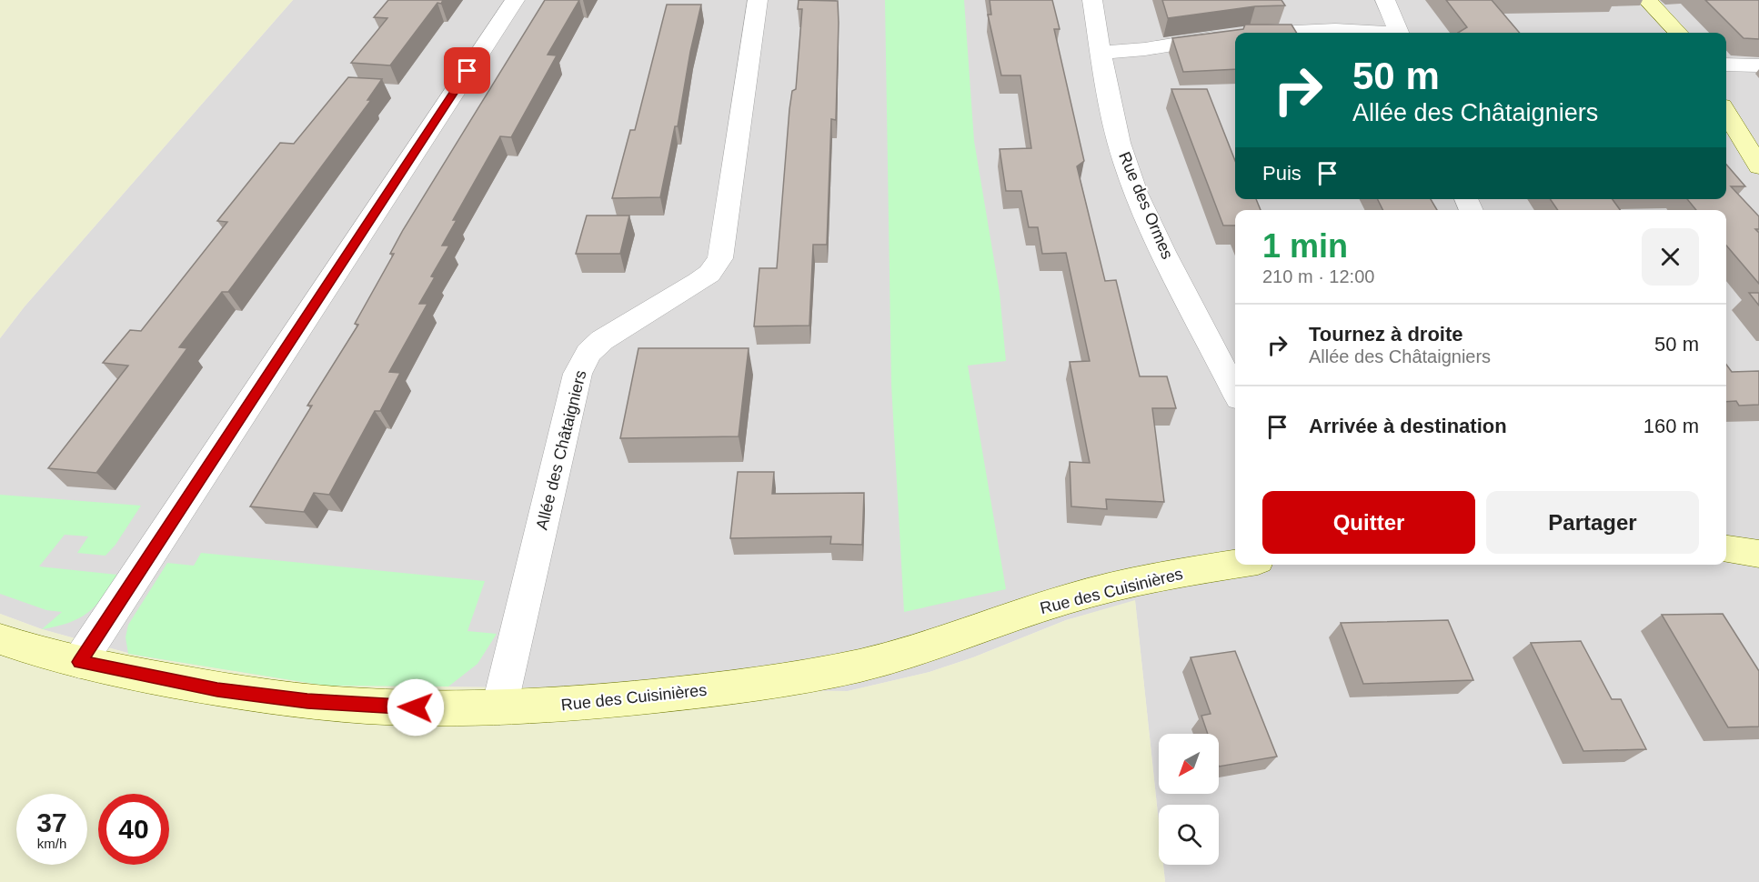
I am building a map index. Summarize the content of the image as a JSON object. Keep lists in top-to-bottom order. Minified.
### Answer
{"streets":{"street":["Rue des Ormes","Allée des Châtaigniers","Rue des Cuisinières"]},"crossings":[["Allée des Châtaigniers","Rue des Cuisinières"]],"north":"bottom left","page":{"turn":["50 m","Allée des Châtaigniers"],"then":"Puis","heading":["1 min","210 m · 12:00"],"list":[{"name":"Tournez à droite","note":"Allée des Châtaigniers","value":"50 m"},{"name":"Arrivée à destination","value":"160 m"}],"buttons":["Quitter","Partager"],"speed":"37 km/h","limit":"40"}}
